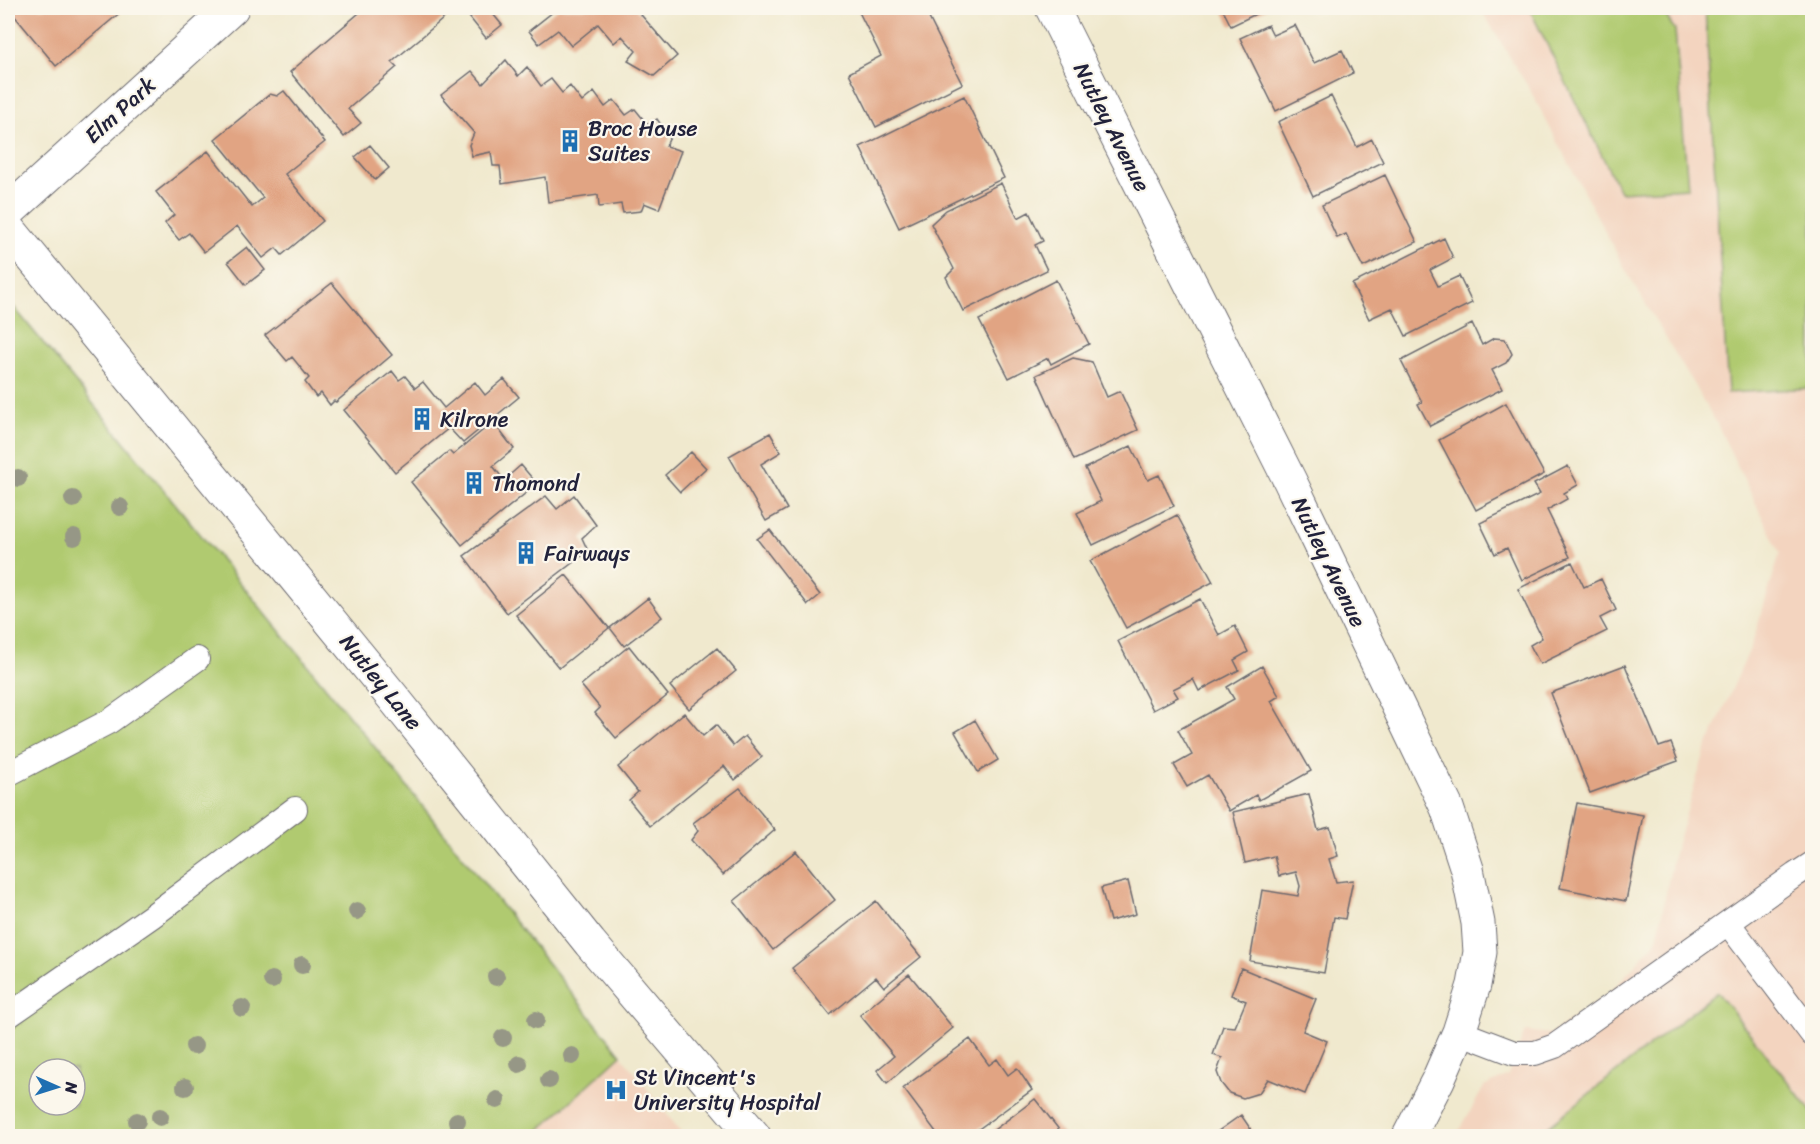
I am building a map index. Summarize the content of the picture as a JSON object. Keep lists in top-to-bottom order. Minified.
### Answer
{"streets":{"street":["Elm Park","Nutley Avenue","Nutley Lane"]},"places":{"building":["Broc House Suites","Kilrone","Thomond","Fairways"],"hospital":["St Vincent's University Hospital"]},"north":"right"}
